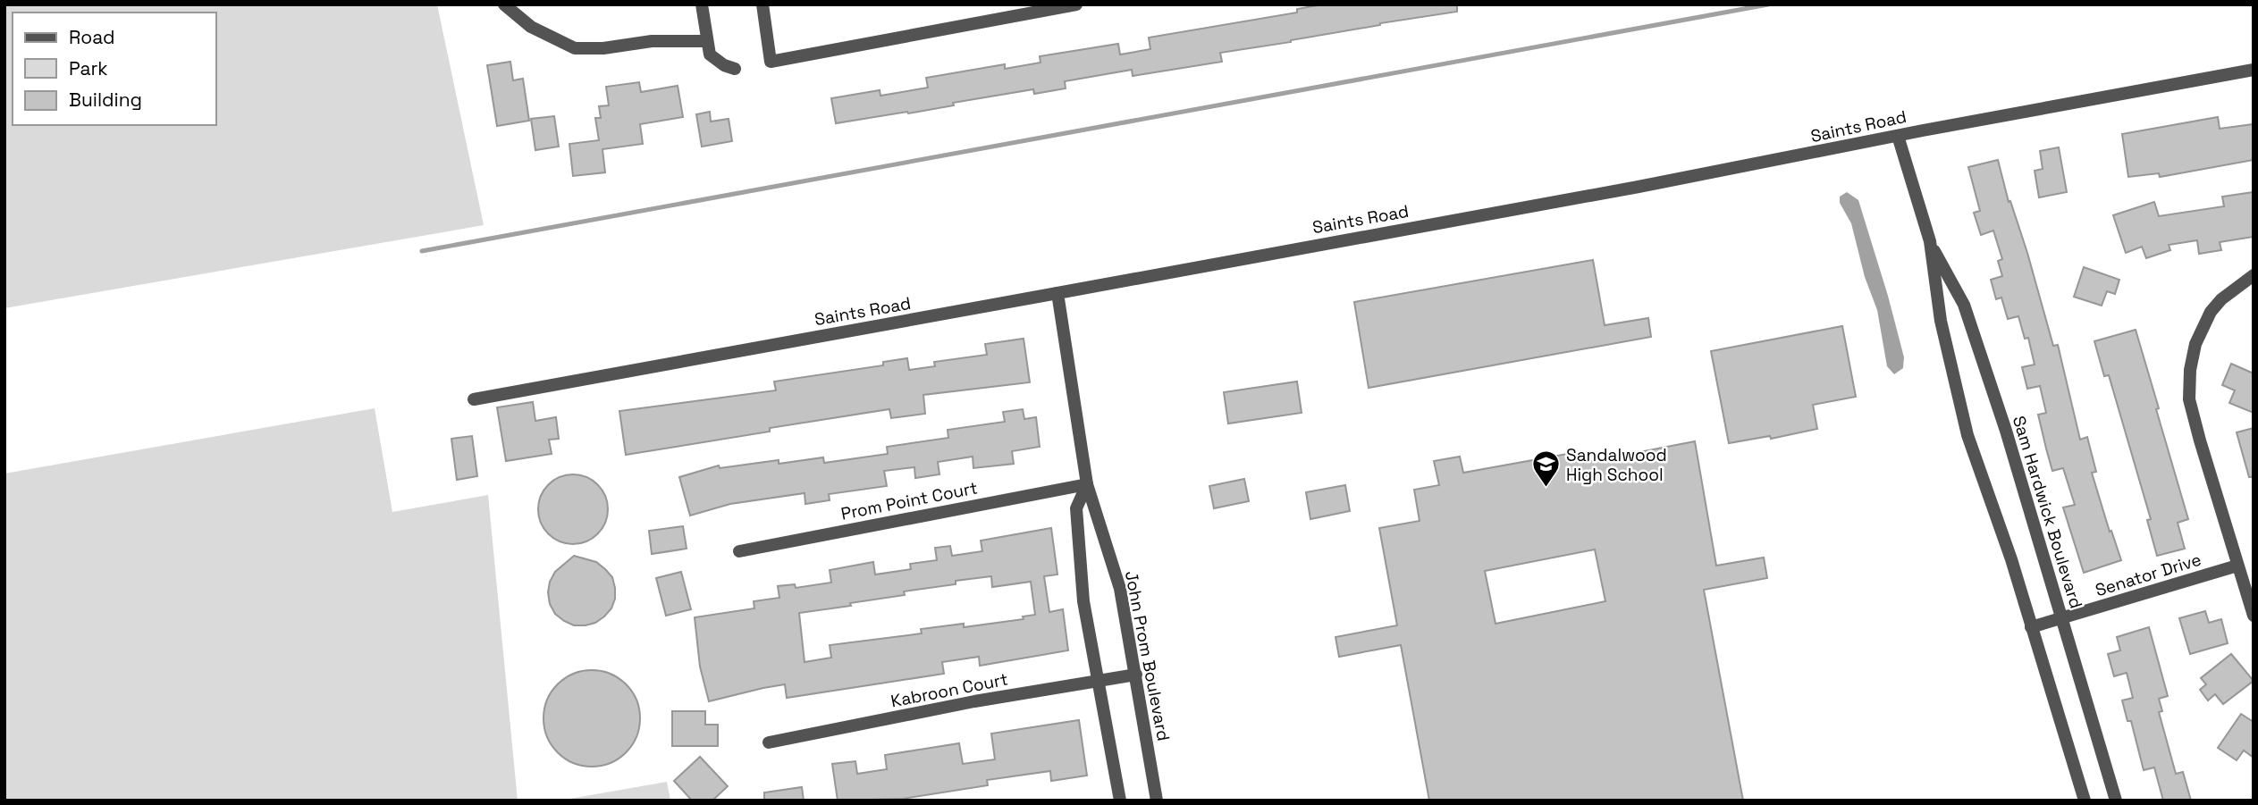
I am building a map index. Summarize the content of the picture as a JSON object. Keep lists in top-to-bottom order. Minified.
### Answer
{"streets":{"street":["Saints Road","Prom Point Court","Sam Hardwick Boulevard","Senator Drive","John Prom Boulevard","Kabroon Court"]},"crossings":[["Saints Road","Sam Hardwick Boulevard"],["Saints Road","John Prom Boulevard"],["Prom Point Court","John Prom Boulevard"],["Sam Hardwick Boulevard","Senator Drive"],["John Prom Boulevard","Kabroon Court"]],"places":{"school or university":["Sandalwood High School"]},"legend":["Road","Park","Building"]}
